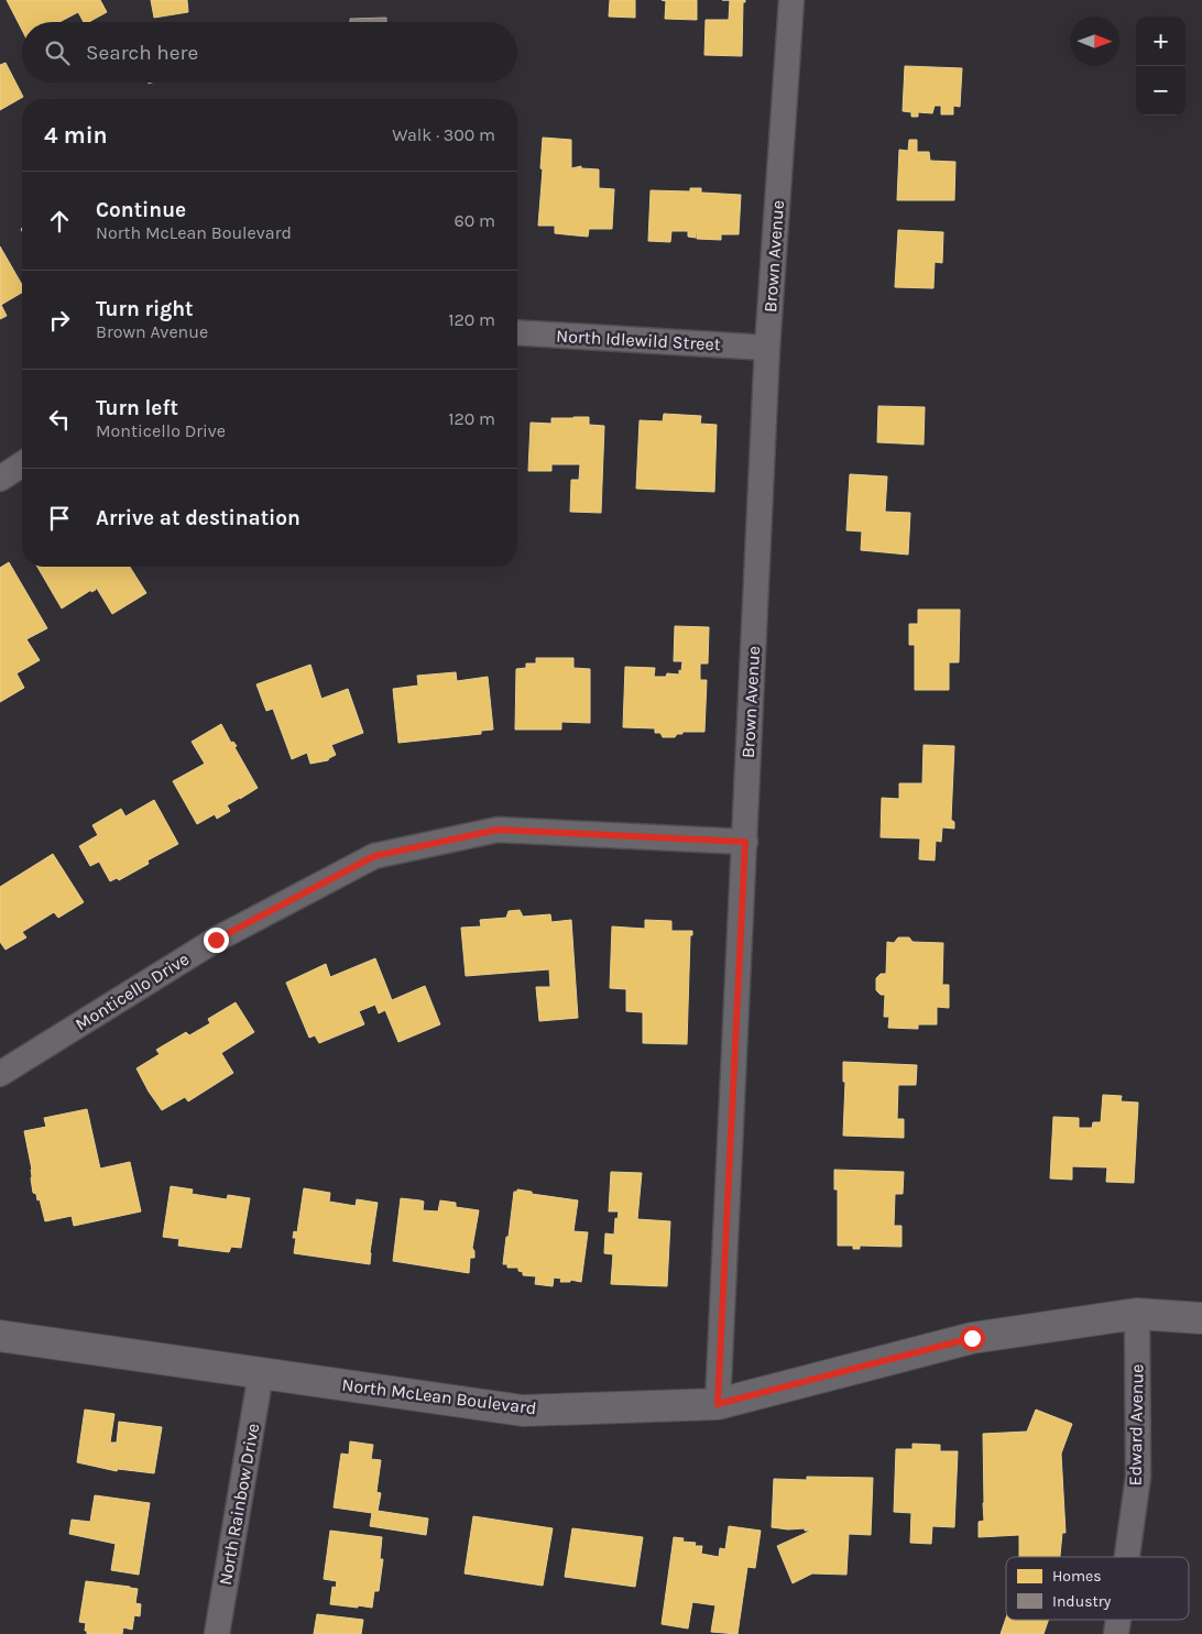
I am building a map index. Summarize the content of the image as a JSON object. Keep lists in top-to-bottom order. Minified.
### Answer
{"streets":{"main road":["North McLean Boulevard"],"street":["Brown Avenue","North Idlewild Street","Monticello Drive","Edward Avenue","North Rainbow Drive"]},"crossings":[["Brown Avenue","North Idlewild Street"],["Brown Avenue","Monticello Drive"],["Brown Avenue","North McLean Boulevard"],["North McLean Boulevard","Edward Avenue"],["North McLean Boulevard","North Rainbow Drive"]],"legend":["Homes","Industry"],"north":"right","page":{"map_buttons":["+","−"],"search":"Search here","heading":["4 min","Walk · 300 m"],"list":[["Continue","North McLean Boulevard","60 m"],["Turn right","Brown Avenue","120 m"],["Turn left","Monticello Drive","120 m"],"Arrive at destination"]}}
